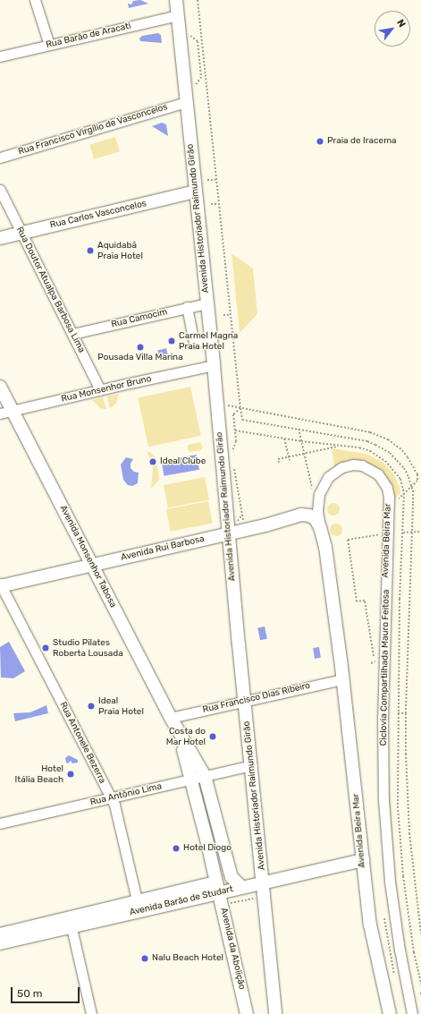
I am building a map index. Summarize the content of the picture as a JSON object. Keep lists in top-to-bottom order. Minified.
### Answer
{"streets":{"main road":["Rua Carlos Vasconcelos","Avenida Historiador Raimundo Girão","Avenida Beira Mar","Avenida Rui Barbosa","Avenida Monsenhor Tabosa","Avenida Barão de Studart","Avenida da Abolição"],"street":["Rua Barão de Aracati","Rua Francisco Virgílio de Vasconcelos","Rua Doutor Atualpa Barbosa Lima","Rua Camocim","Rua Monsenhor Bruno","Rua Francisco Dias Ribeiro","Rua Antonele Bezerra","Rua Antônio Lima"]},"crossings":[["Rua Barão de Aracati","Avenida Historiador Raimundo Girão"],["Rua Francisco Virgílio de Vasconcelos","Avenida Historiador Raimundo Girão"],["Rua Carlos Vasconcelos","Avenida Historiador Raimundo Girão"],["Rua Carlos Vasconcelos","Rua Doutor Atualpa Barbosa Lima"],["Avenida Historiador Raimundo Girão","Rua Camocim"],["Avenida Historiador Raimundo Girão","Rua Monsenhor Bruno"],["Avenida Historiador Raimundo Girão","Avenida Rui Barbosa"],["Avenida Historiador Raimundo Girão","Rua Francisco Dias Ribeiro"],["Avenida Historiador Raimundo Girão","Rua Antônio Lima"],["Avenida Historiador Raimundo Girão","Avenida Barão de Studart"],["Rua Doutor Atualpa Barbosa Lima","Rua Camocim"],["Rua Doutor Atualpa Barbosa Lima","Rua Monsenhor Bruno"],["Rua Monsenhor Bruno","Avenida Monsenhor Tabosa"],["Avenida Beira Mar","Avenida Rui Barbosa"],["Avenida Beira Mar","Rua Francisco Dias Ribeiro"],["Avenida Beira Mar","Avenida Barão de Studart"],["Avenida Rui Barbosa","Avenida Monsenhor Tabosa"],["Avenida Rui Barbosa","Rua Antonele Bezerra"],["Avenida Monsenhor Tabosa","Rua Francisco Dias Ribeiro"],["Avenida Monsenhor Tabosa","Rua Antônio Lima"],["Avenida Monsenhor Tabosa","Avenida Barão de Studart"],["Avenida Monsenhor Tabosa","Avenida da Abolição"],["Rua Antonele Bezerra","Rua Antônio Lima"],["Rua Antonele Bezerra","Avenida Barão de Studart"],["Avenida Barão de Studart","Avenida da Abolição"]],"places":["Praia de Iracema","Aquidabã Praia Hotel","Carmel Magna Praia Hotel","Pousada Villa Marina","Ideal Clube","Studio Pilates Roberta Lousada","Ideal Praia Hotel","Costa do Mar Hotel","Hotel Itália Beach","Hotel Diogo","Nalu Beach Hotel"],"scale_bar":"50 m","north":"top right"}
